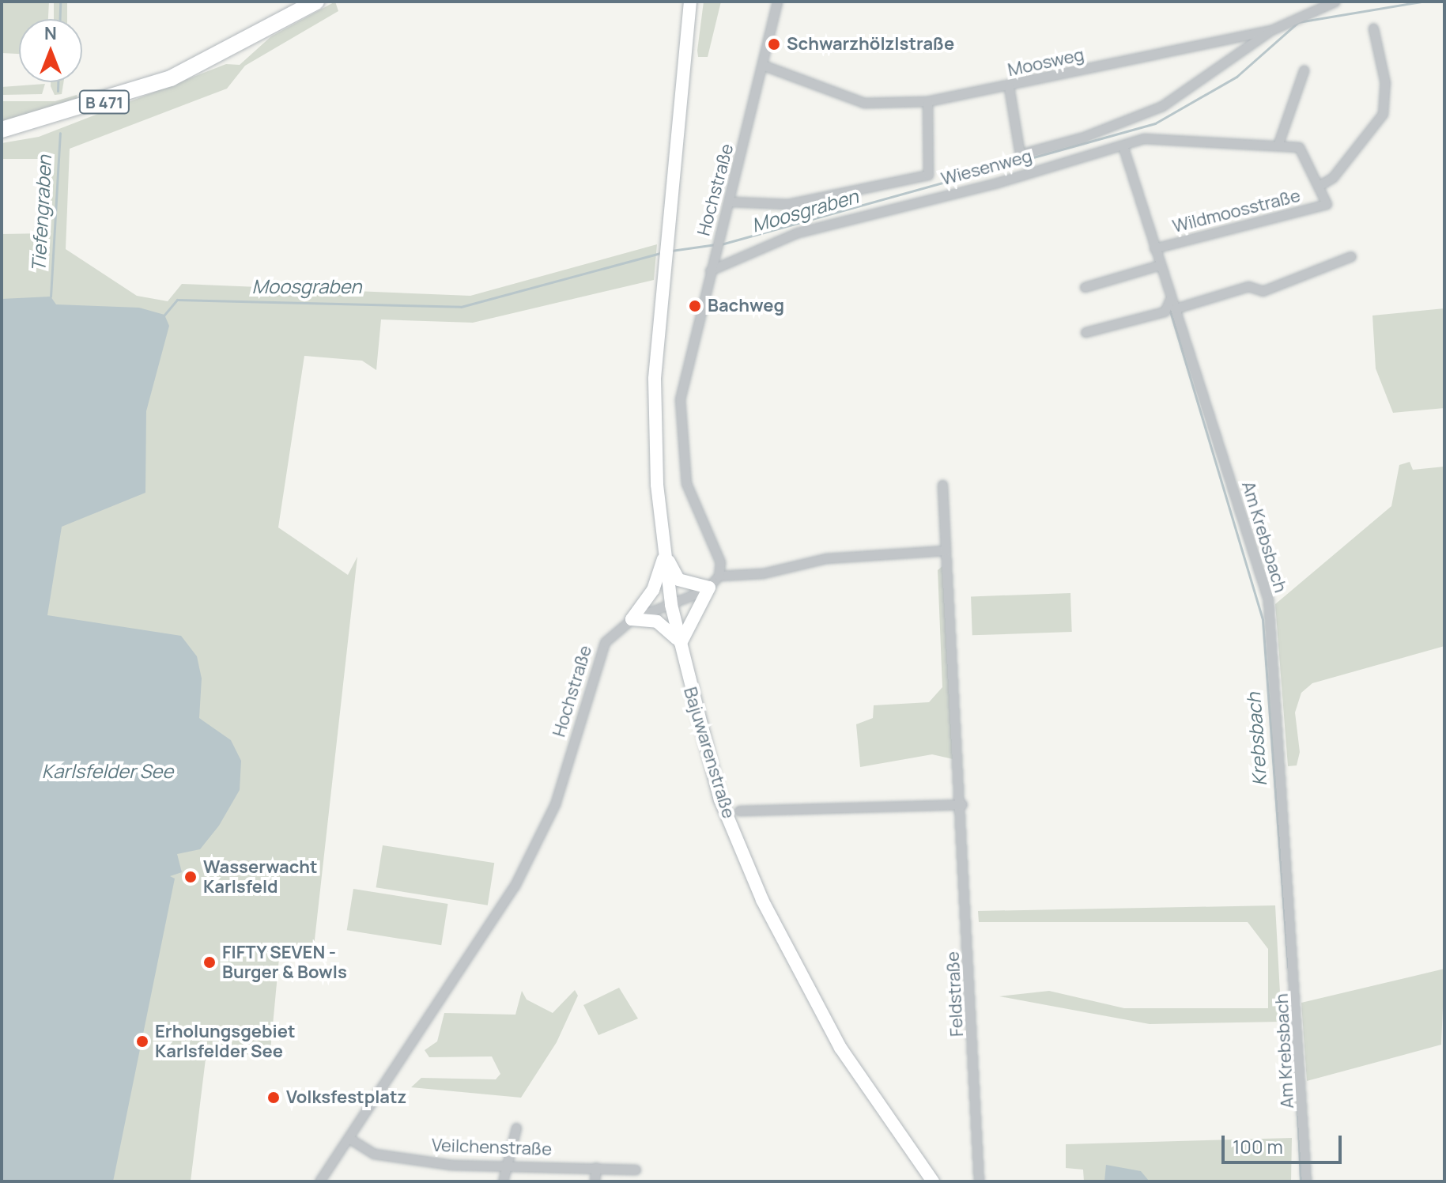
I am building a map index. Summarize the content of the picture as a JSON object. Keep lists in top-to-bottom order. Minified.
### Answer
{"streets":{"highway":["B 471"],"main road":["Bajuwarenstraße"],"street":["Moosweg","Wiesenweg","Hochstraße","Wildmoosstraße","Am Krebsbach","Feldstraße","Veilchenstraße"]},"crossings":[["Moosweg","Hochstraße"],["Wiesenweg","Hochstraße"],["Wiesenweg","Wildmoosstraße"],["Wiesenweg","Am Krebsbach"],["Hochstraße","Bajuwarenstraße"],["Hochstraße","Veilchenstraße"],["Wildmoosstraße","Am Krebsbach"]],"water":["Moosgraben","Tiefengraben","Krebsbach","Karlsfelder See"],"places":["Schwarzhölzlstraße","Bachweg","Wasserwacht Karlsfeld","FIFTY SEVEN - Burger & Bowls","Erholungsgebiet Karlsfelder See","Volksfestplatz"],"scale_bar":"100 m","north":"top"}
